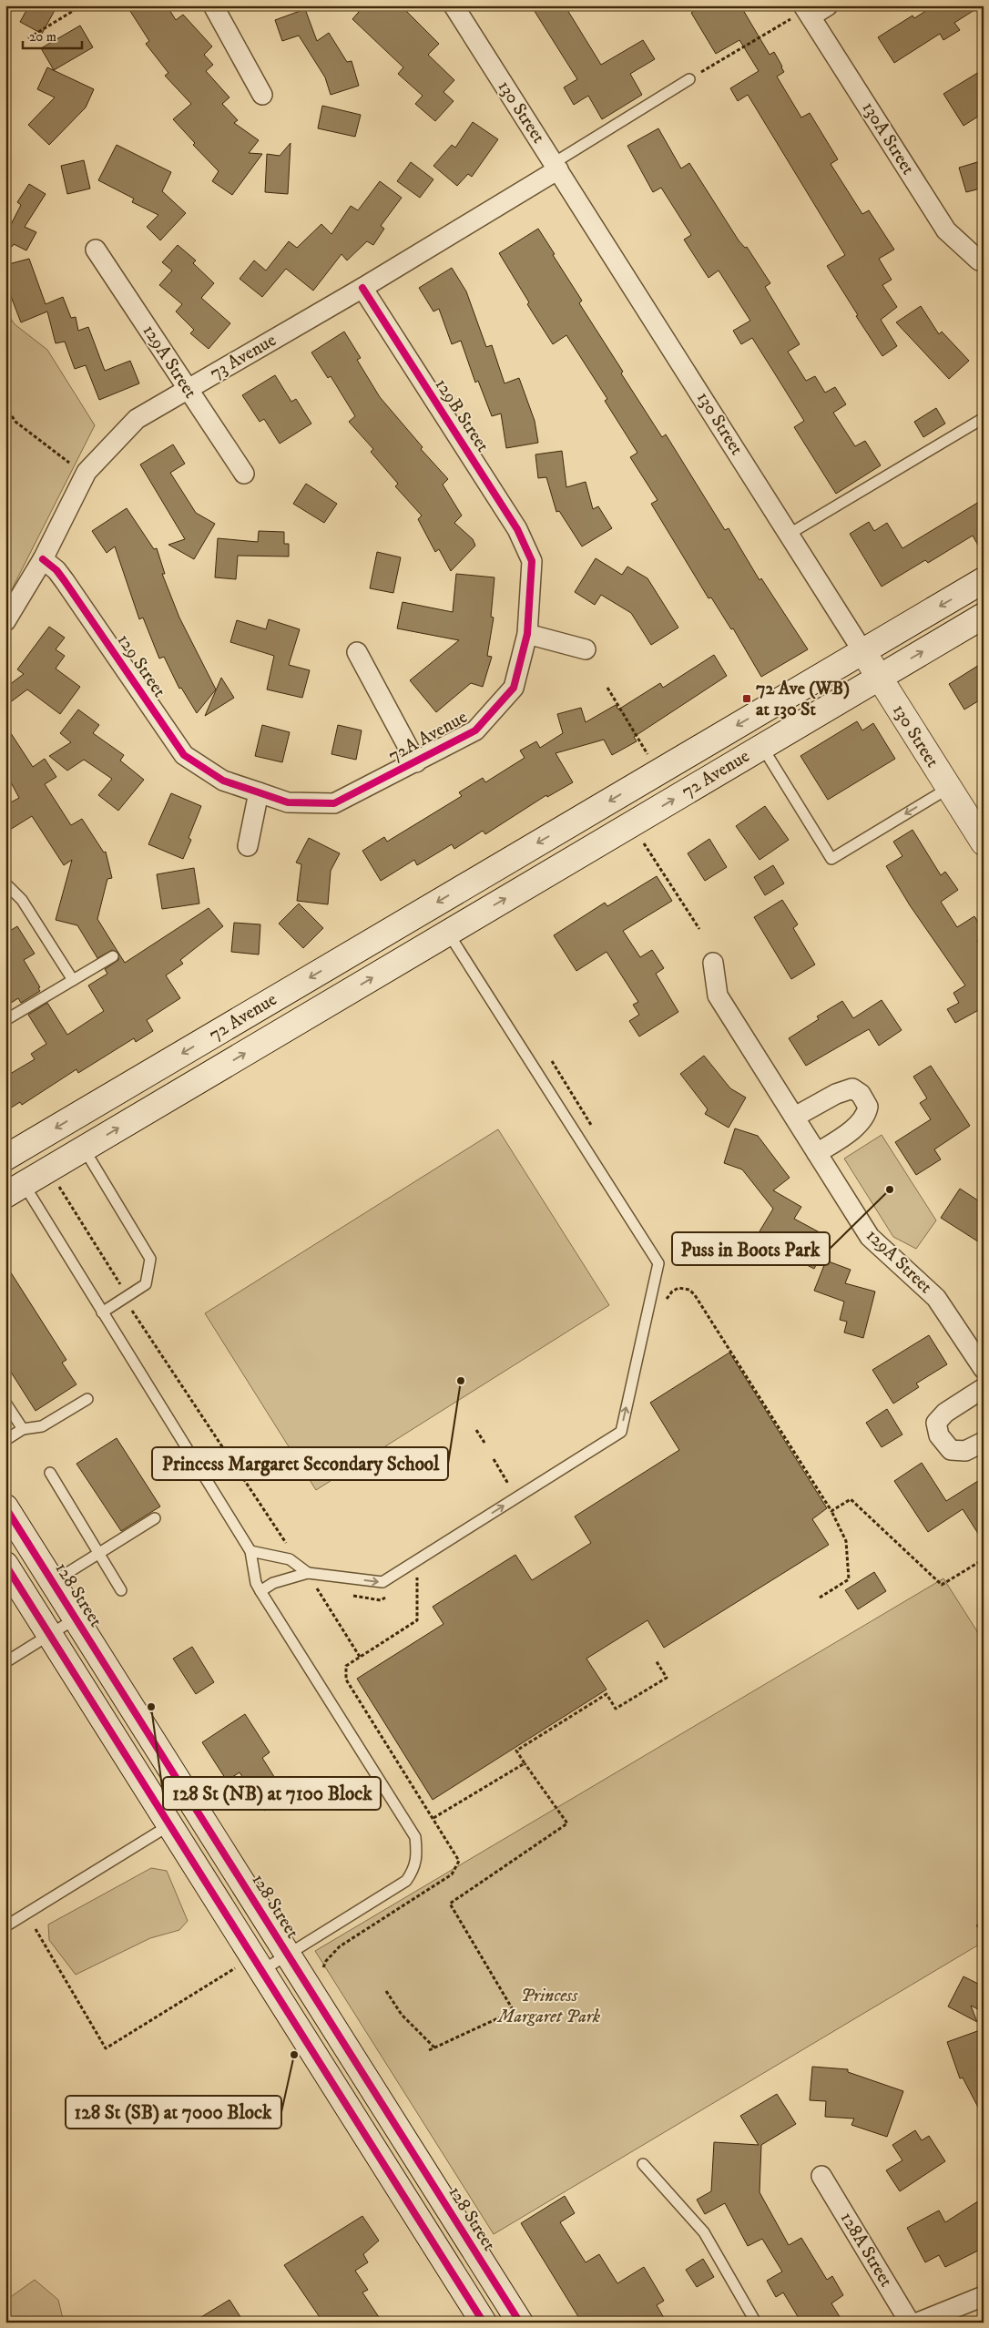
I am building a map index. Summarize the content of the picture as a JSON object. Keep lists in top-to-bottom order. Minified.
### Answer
{"streets":{"main road":["130 Street","72 Avenue","128 Street"],"street":["130A Street","73 Avenue","129A Street","129B Street","129 Street","72A Avenue","128A Street"]},"crossings":[["130 Street","73 Avenue"],["130 Street","72 Avenue"],["73 Avenue","129A Street"],["73 Avenue","129B Street"],["73 Avenue","129 Street"],["129B Street","72A Avenue"],["129 Street","72A Avenue"]],"parks":["Princess Margaret Park"],"places":{"transit":["72 Ave (WB) at 130 St"],"other":["Puss in Boots Park","Princess Margaret Secondary School","128 St (NB) at 7100 Block","128 St (SB) at 7000 Block"]},"scale_bar":"20 m"}
